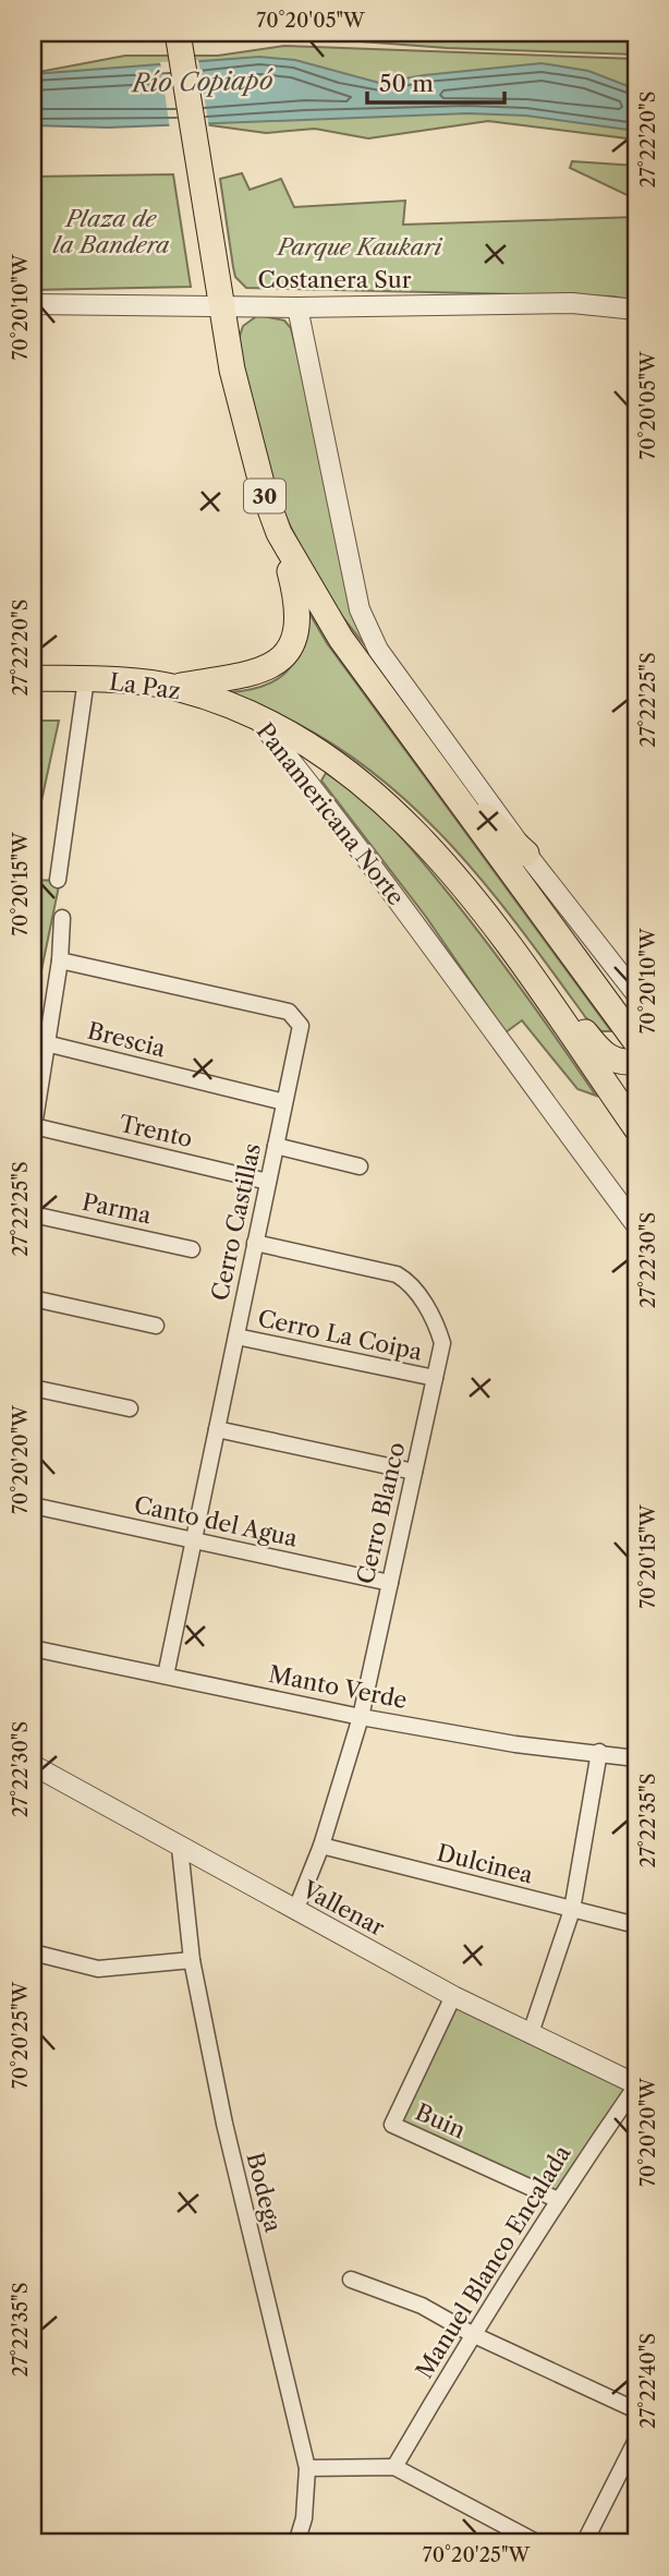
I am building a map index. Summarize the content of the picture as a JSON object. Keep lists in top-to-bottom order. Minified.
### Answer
{"streets":{"highway":["30","La Paz","Panamericana Norte"],"street":["Costanera Sur","Brescia","Trento","Parma","Cerro Castillas","Cerro La Coipa","Cerro Blanco","Canto del Agua","Manto Verde","Dulcinea","Vallenar","Buin","Bodega","Manuel Blanco Encalada"]},"crossings":[["Costanera Sur","30"],["La Paz","Panamericana Norte"],["Brescia","Cerro Castillas"],["Trento","Cerro Castillas"],["Cerro Castillas","Cerro La Coipa"],["Cerro Castillas","Cerro Blanco"],["Cerro Castillas","Canto del Agua"],["Cerro Castillas","Manto Verde"],["Cerro La Coipa","Cerro Blanco"],["Cerro Blanco","Canto del Agua"],["Cerro Blanco","Manto Verde"],["Cerro Blanco","Dulcinea"],["Cerro Blanco","Vallenar"],["Vallenar","Buin"],["Vallenar","Bodega"],["Vallenar","Manuel Blanco Encalada"],["Buin","Manuel Blanco Encalada"]],"water":["Río Copiapó"],"parks":["Plaza de la Bandera","Parque Kaukari"],"scale_bar":"50 m","coordinates":["70°20'05\"W","27°22'20\"S","70°20'10\"W","27°22'25\"S","70°20'15\"W","27°22'30\"S","70°20'20\"W","27°22'35\"S","70°20'25\"W","27°22'40\"S"]}
